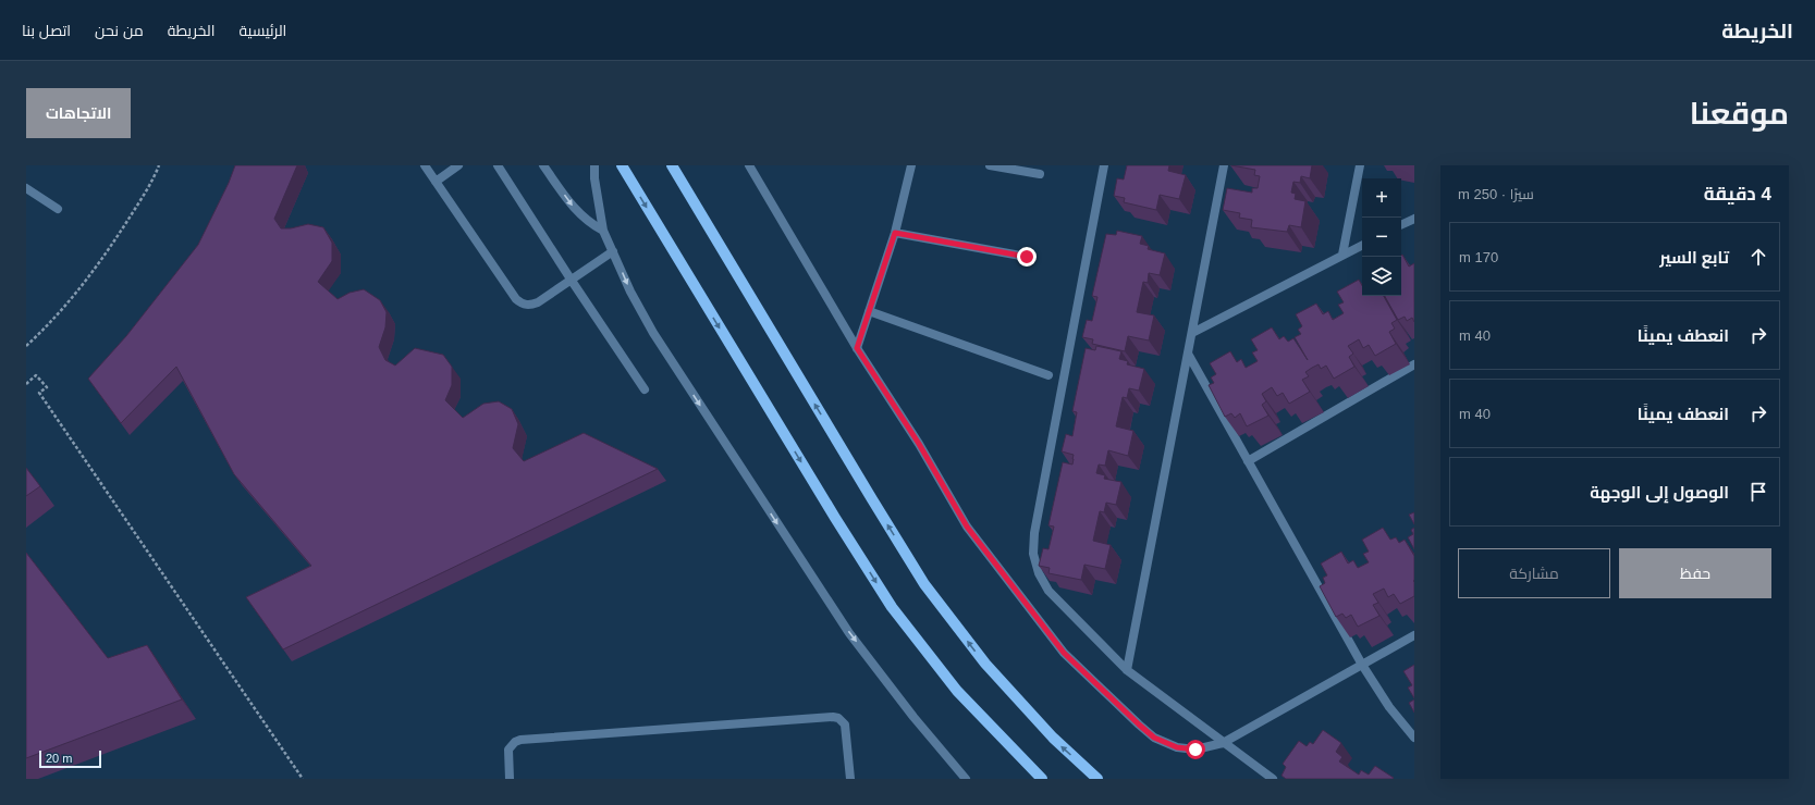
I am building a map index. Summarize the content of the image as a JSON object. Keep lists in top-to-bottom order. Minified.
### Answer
{"scale_bar":"20 m","page":{"header":"الخريطة","nav":["الرئيسية","الخريطة","من نحن","اتصل بنا"],"title":"موقعنا","buttons":["الاتجاهات",["حفظ","مشاركة"]],"heading":["4 دقيقة","سيرًا · 250 m"],"map_buttons":["+","−"],"list":[["تابع السير","170 m"],["انعطف يمينًا","40 m"],["انعطف يمينًا","40 m"],"الوصول إلى الوجهة"],"scale":"20 m"}}
